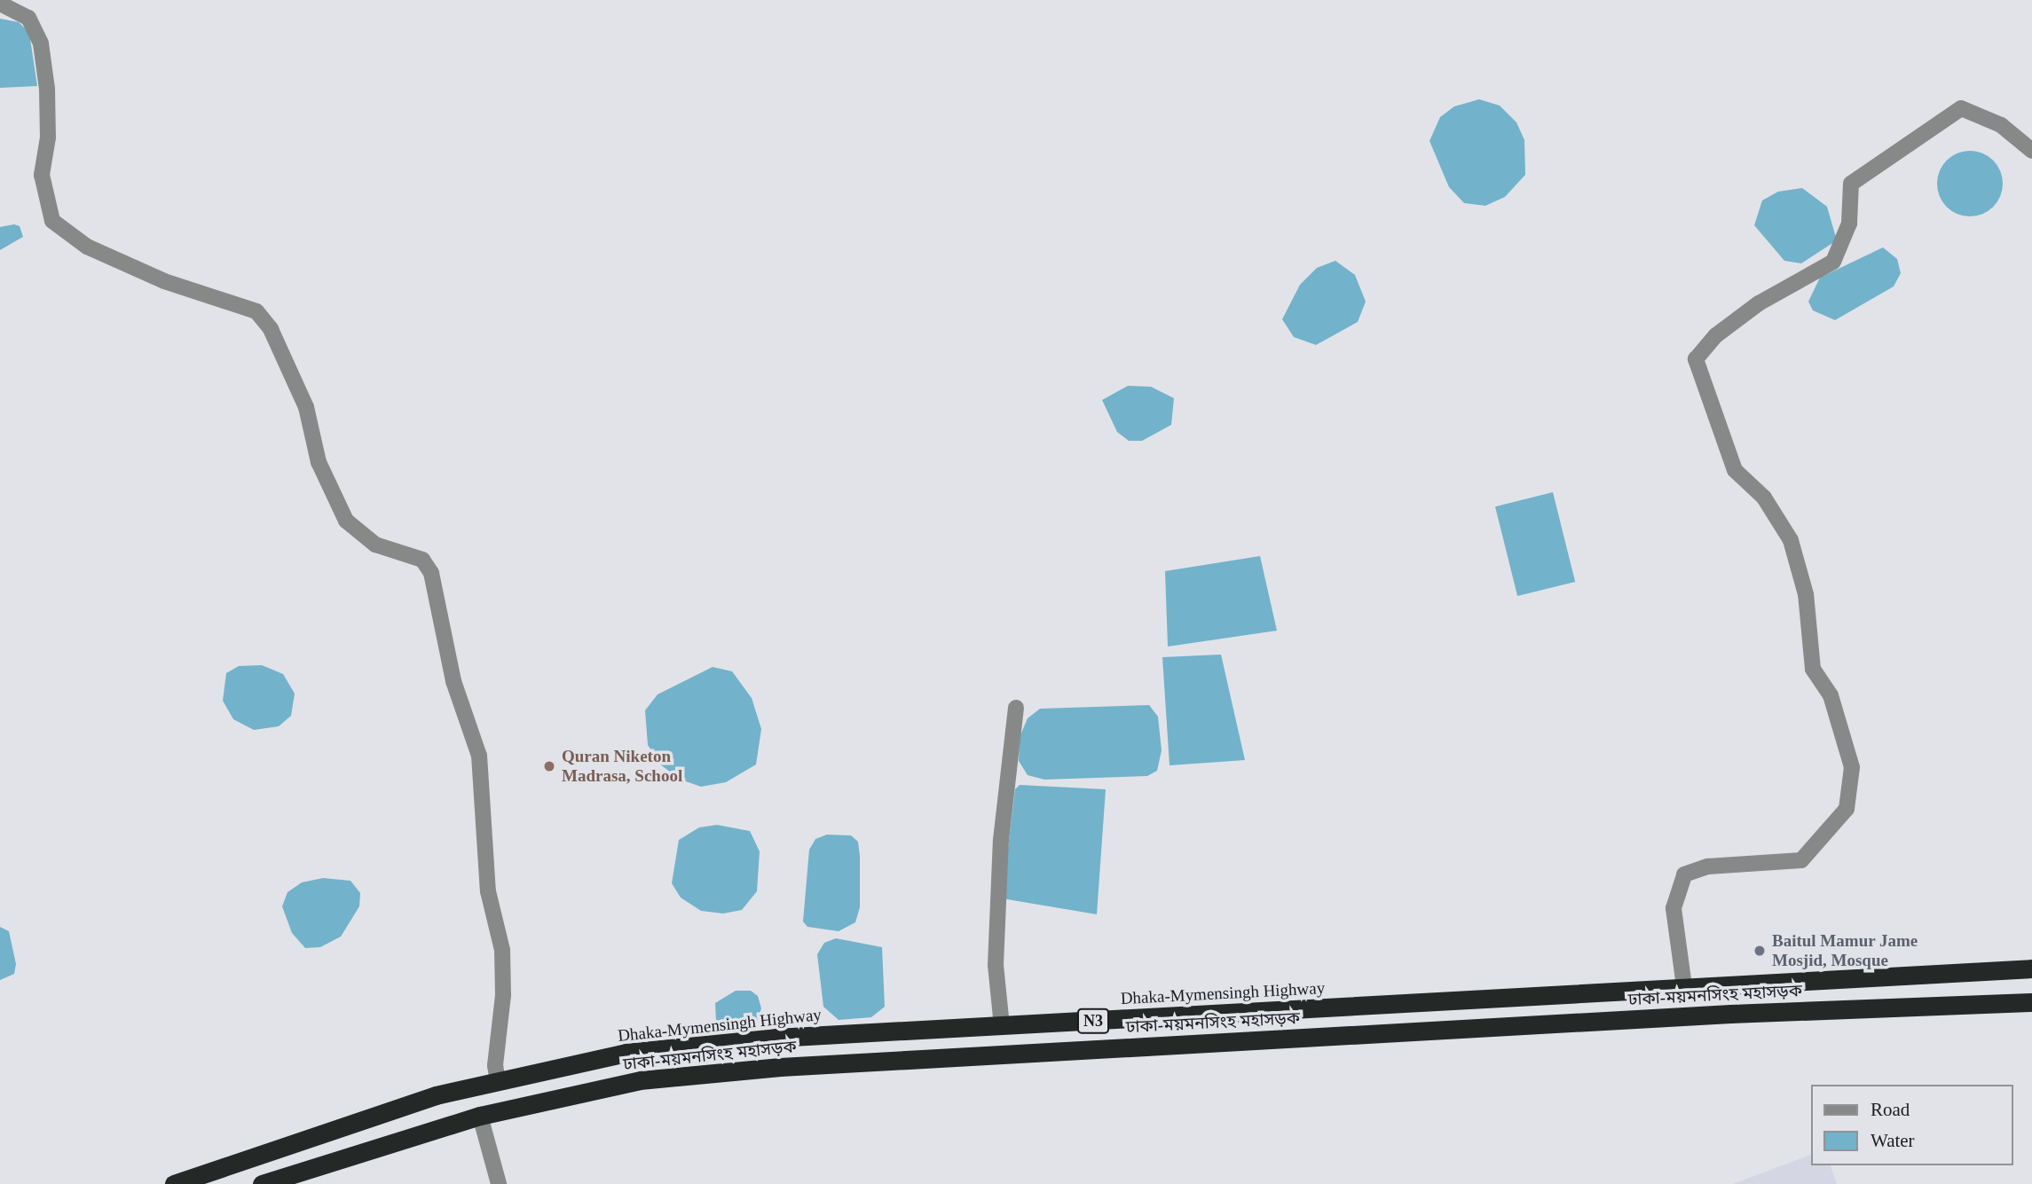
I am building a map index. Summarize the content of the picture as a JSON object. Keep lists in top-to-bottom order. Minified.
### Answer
{"streets":{"highway":["Dhaka-Mymensingh Highway","ঢাকা-ময়মনসিংহ মহাসড়ক","N3"]},"places":["Quran Niketon Madrasa, School","Baitul Mamur Jame Mosjid, Mosque"],"legend":["Road","Water"]}
